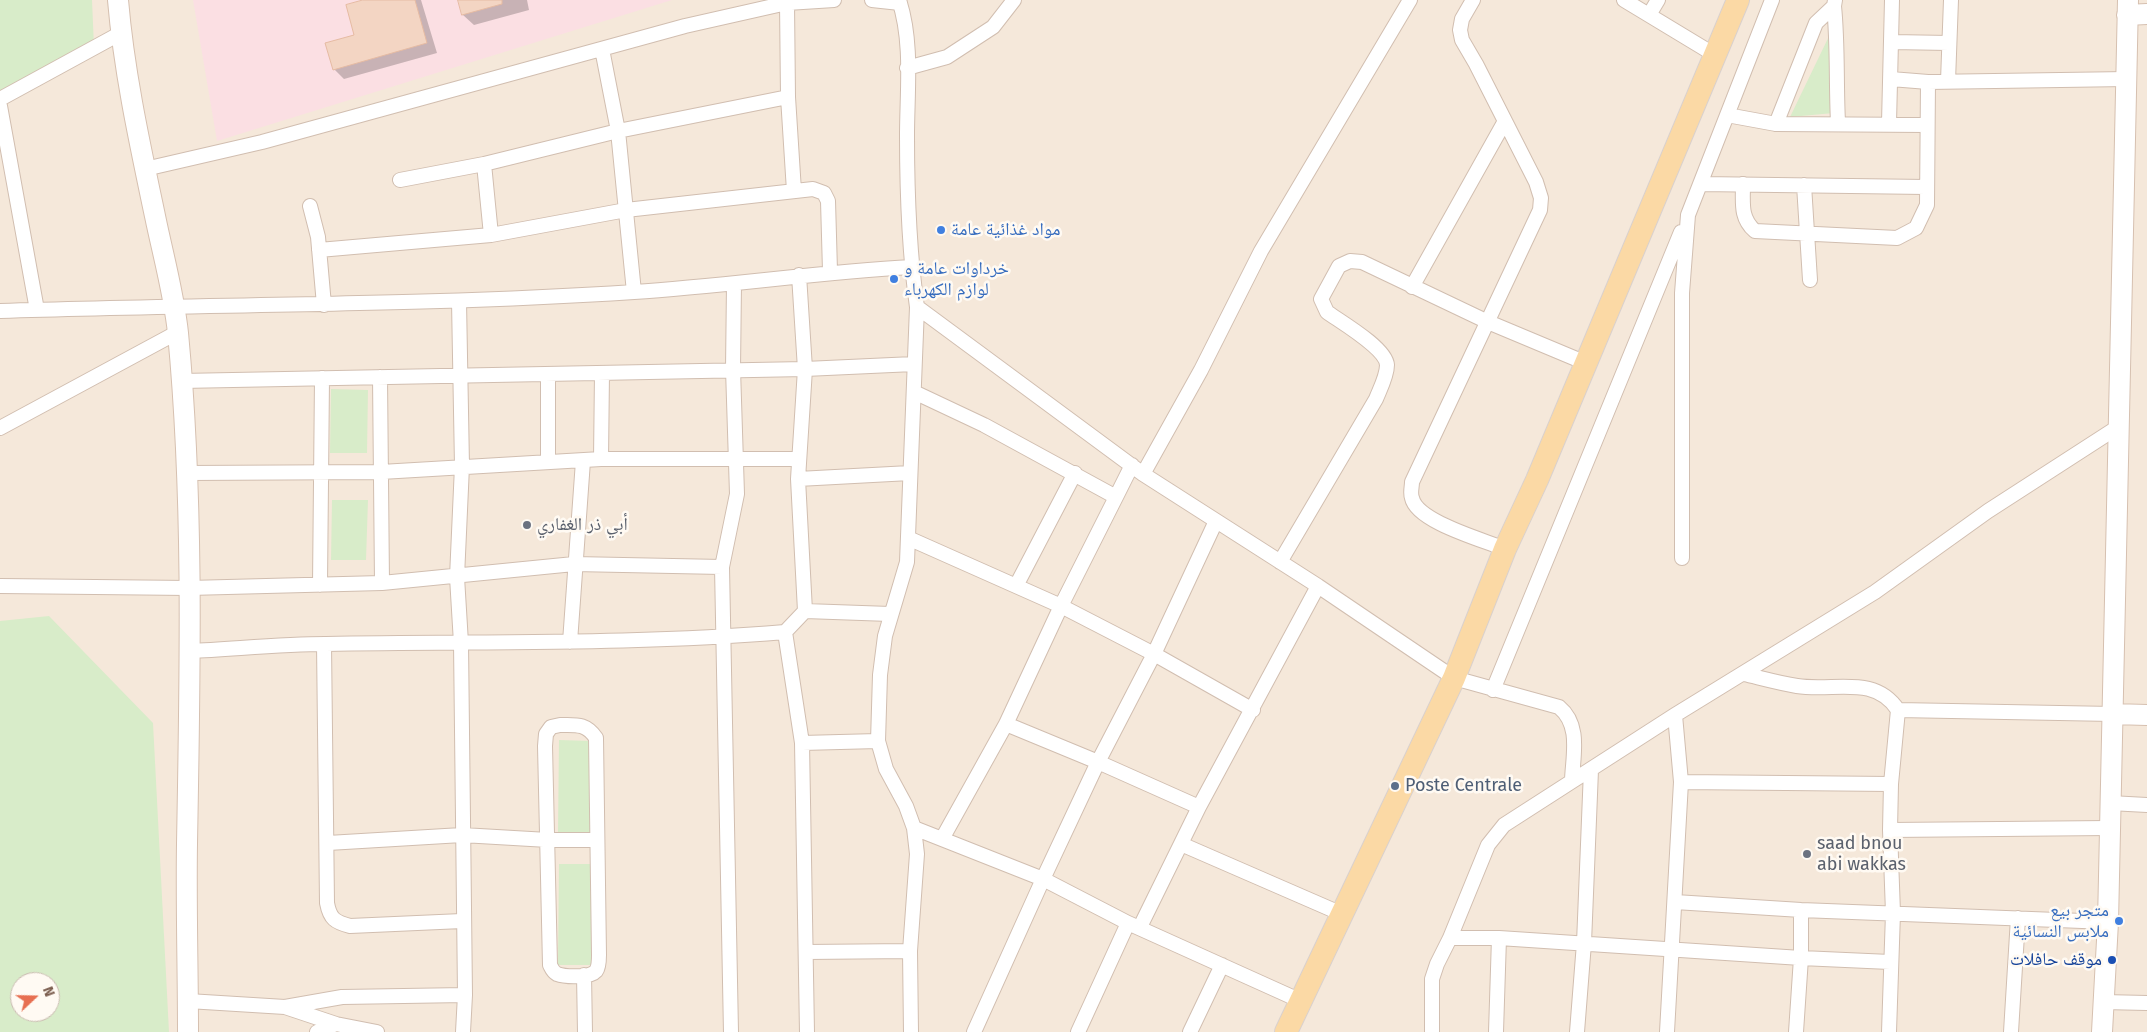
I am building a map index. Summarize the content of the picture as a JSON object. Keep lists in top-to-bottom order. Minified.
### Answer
{"places":["مواد غذائية عامة","خرداوات عامة و لوازم الكهرباء","أبي ذر الغفاري","Poste Centrale","saad bnou abi wakkas","متجر بيع ملابس النسائية","موقف حافلات"],"north":"right"}
